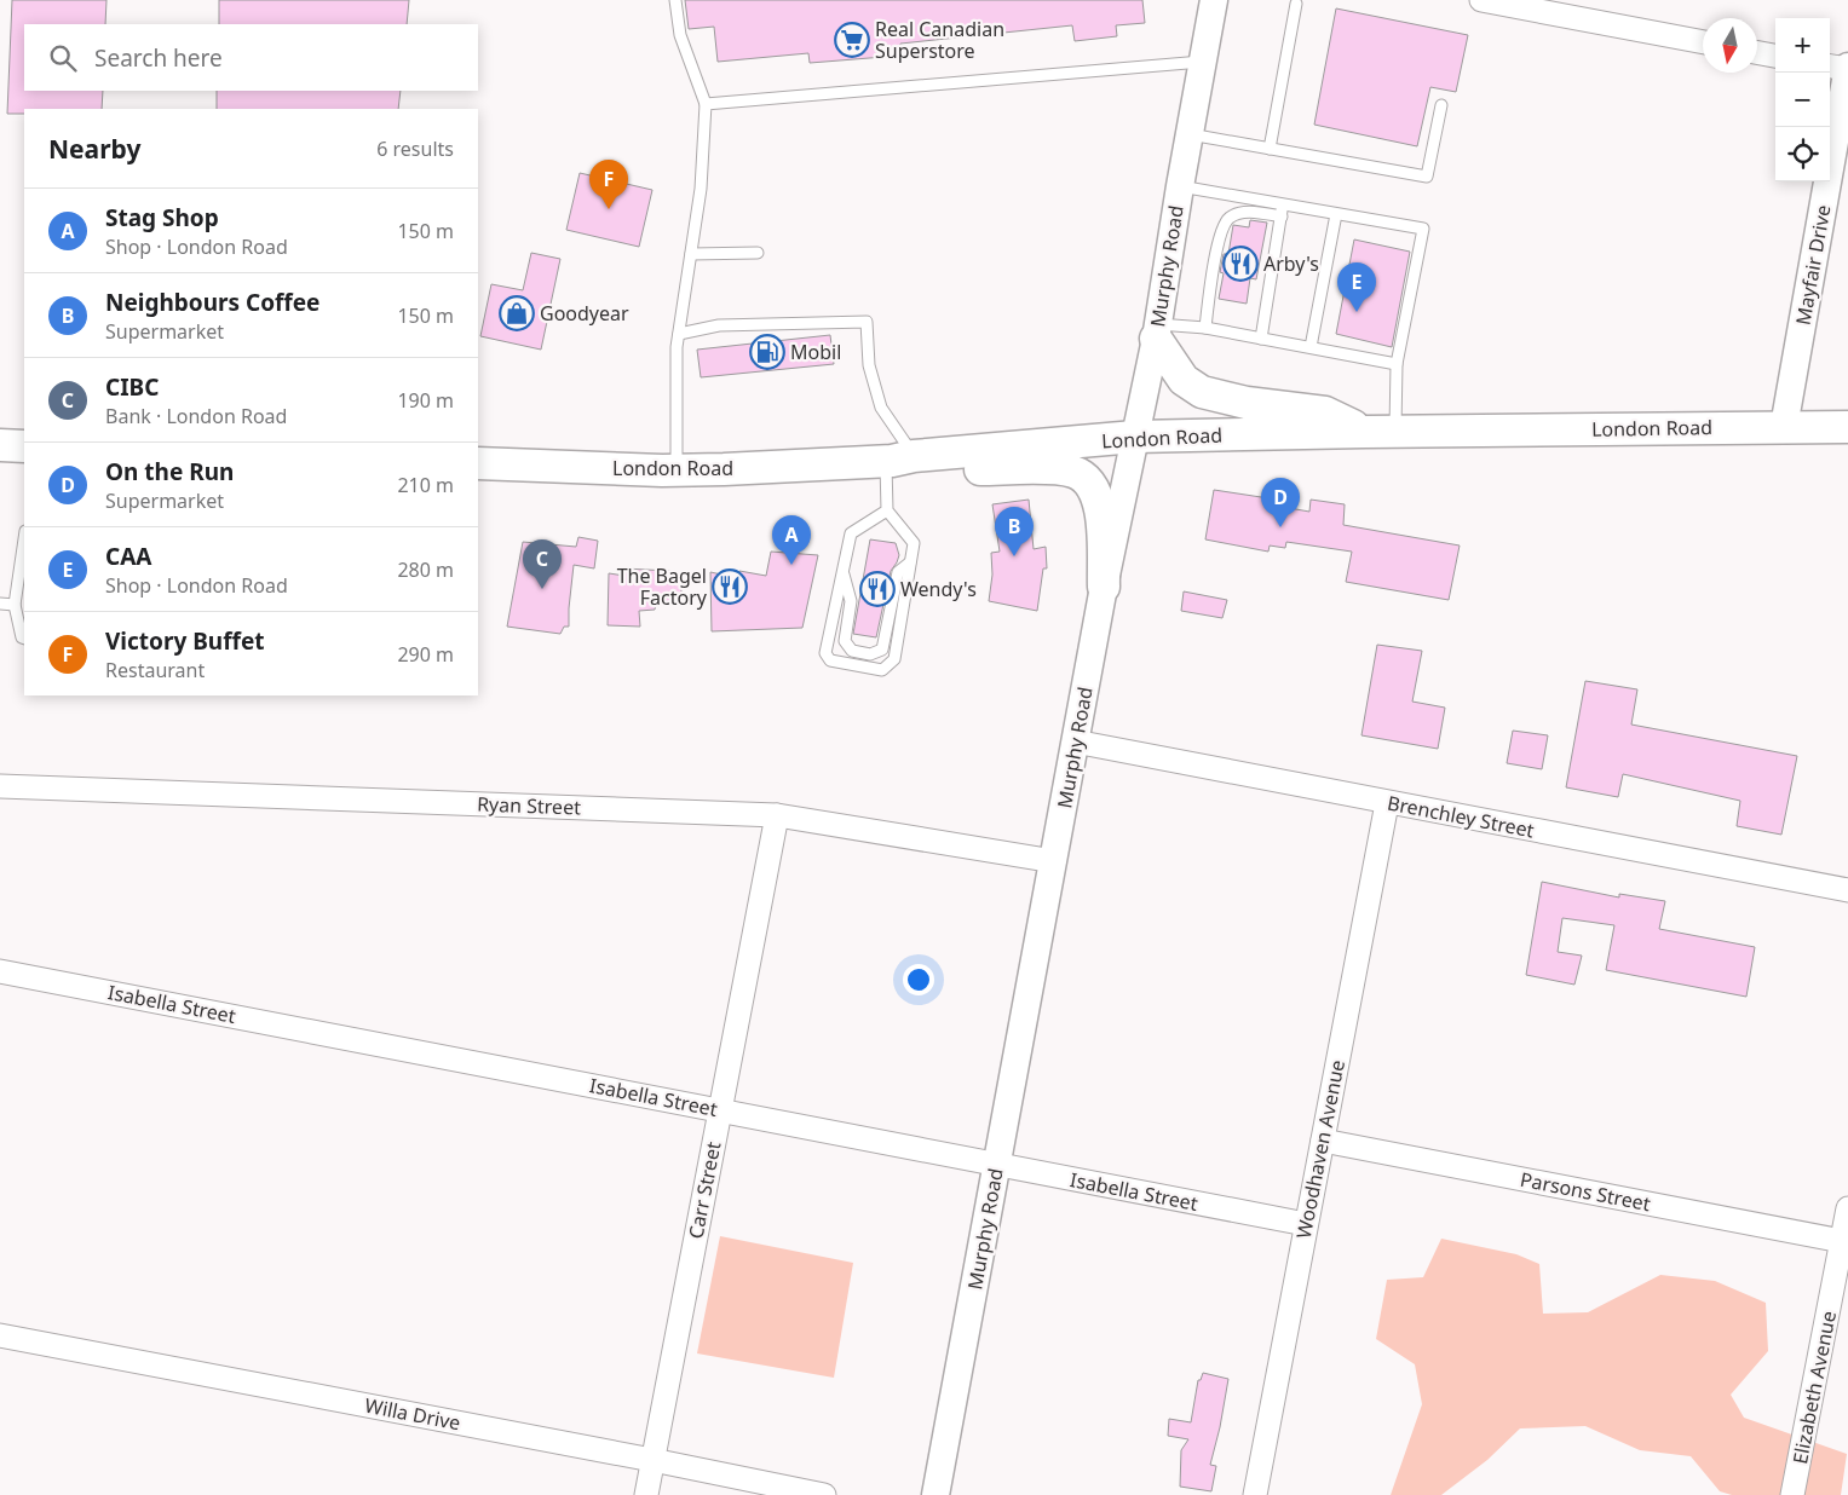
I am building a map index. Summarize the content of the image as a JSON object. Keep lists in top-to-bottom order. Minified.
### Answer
{"streets":{"main road":["London Road"],"street":["Mayfair Drive","Murphy Road","Ryan Street","Brenchley Street","Isabella Street","Woodhaven Avenue","Carr Street","Parsons Street","Elizabeth Avenue","Willa Drive"]},"crossings":[["Mayfair Drive","London Road"],["Murphy Road","London Road"],["Murphy Road","Ryan Street"],["Murphy Road","Brenchley Street"],["Murphy Road","Isabella Street"],["Ryan Street","Carr Street"],["Brenchley Street","Woodhaven Avenue"],["Isabella Street","Woodhaven Avenue"],["Isabella Street","Carr Street"],["Woodhaven Avenue","Parsons Street"],["Carr Street","Willa Drive"],["Parsons Street","Elizabeth Avenue"]],"places":{"supermarket":["Real Canadian Superstore"],"restaurant":["Arby's","The Bagel Factory","Wendy's"],"shop":["Goodyear"],"fuel station":["Mobil"]},"north":"bottom","page":{"map_buttons":["+","−"],"search":"Search here","heading":["Nearby","6 results"],"pins":["F","E","D","B","A","C"],"list":[{"mark":"A","name":"Stag Shop","note":"Shop · London Road","value":"150 m"},{"mark":"B","name":"Neighbours Coffee","note":"Supermarket","value":"150 m"},{"mark":"C","name":"CIBC","note":"Bank · London Road","value":"190 m"},{"mark":"D","name":"On the Run","note":"Supermarket","value":"210 m"},{"mark":"E","name":"CAA","note":"Shop · London Road","value":"280 m"},{"mark":"F","name":"Victory Buffet","note":"Restaurant","value":"290 m"}]}}
